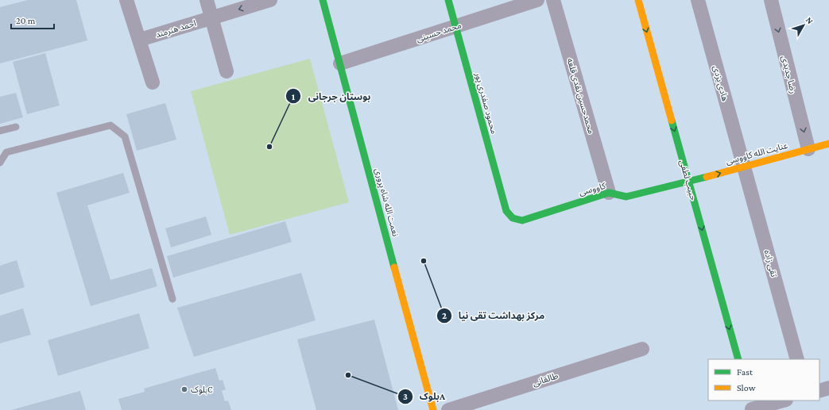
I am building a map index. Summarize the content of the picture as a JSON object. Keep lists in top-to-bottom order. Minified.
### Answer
{"streets":{"street":["احمد هنرمند","محمد حسینی","رضا جدیدی","هادی یزدی","محمدحسین نقدی قلعه","محمود صفدری پور","عنایت‌ الله کاووسی","حبیب لطفی","کاووسی","نعمت الله شاه پروری","تقی زاده","طالقانی"]},"crossings":[["محمد حسینی","محمود صفدری پور"],["محمد حسینی","نعمت الله شاه پروری"],["رضا جدیدی","عنایت‌ الله کاووسی"],["هادی یزدی","عنایت‌ الله کاووسی"],["هادی یزدی","تقی زاده"],["محمدحسین نقدی قلعه","کاووسی"],["محمود صفدری پور","کاووسی"],["عنایت‌ الله کاووسی","حبیب لطفی"],["عنایت‌ الله کاووسی","کاووسی"],["عنایت‌ الله کاووسی","تقی زاده"],["حبیب لطفی","کاووسی"]],"one_way":["احمد هنرمند","رضا جدیدی","عنایت‌ الله کاووسی","حبیب لطفی"],"places":["بوستان جرجانی","مرکز بهداشت تقی نیا","بلوکA","بلوکC"],"legend":["Fast","Slow"],"scale_bar":"20 m","north":"top right"}
